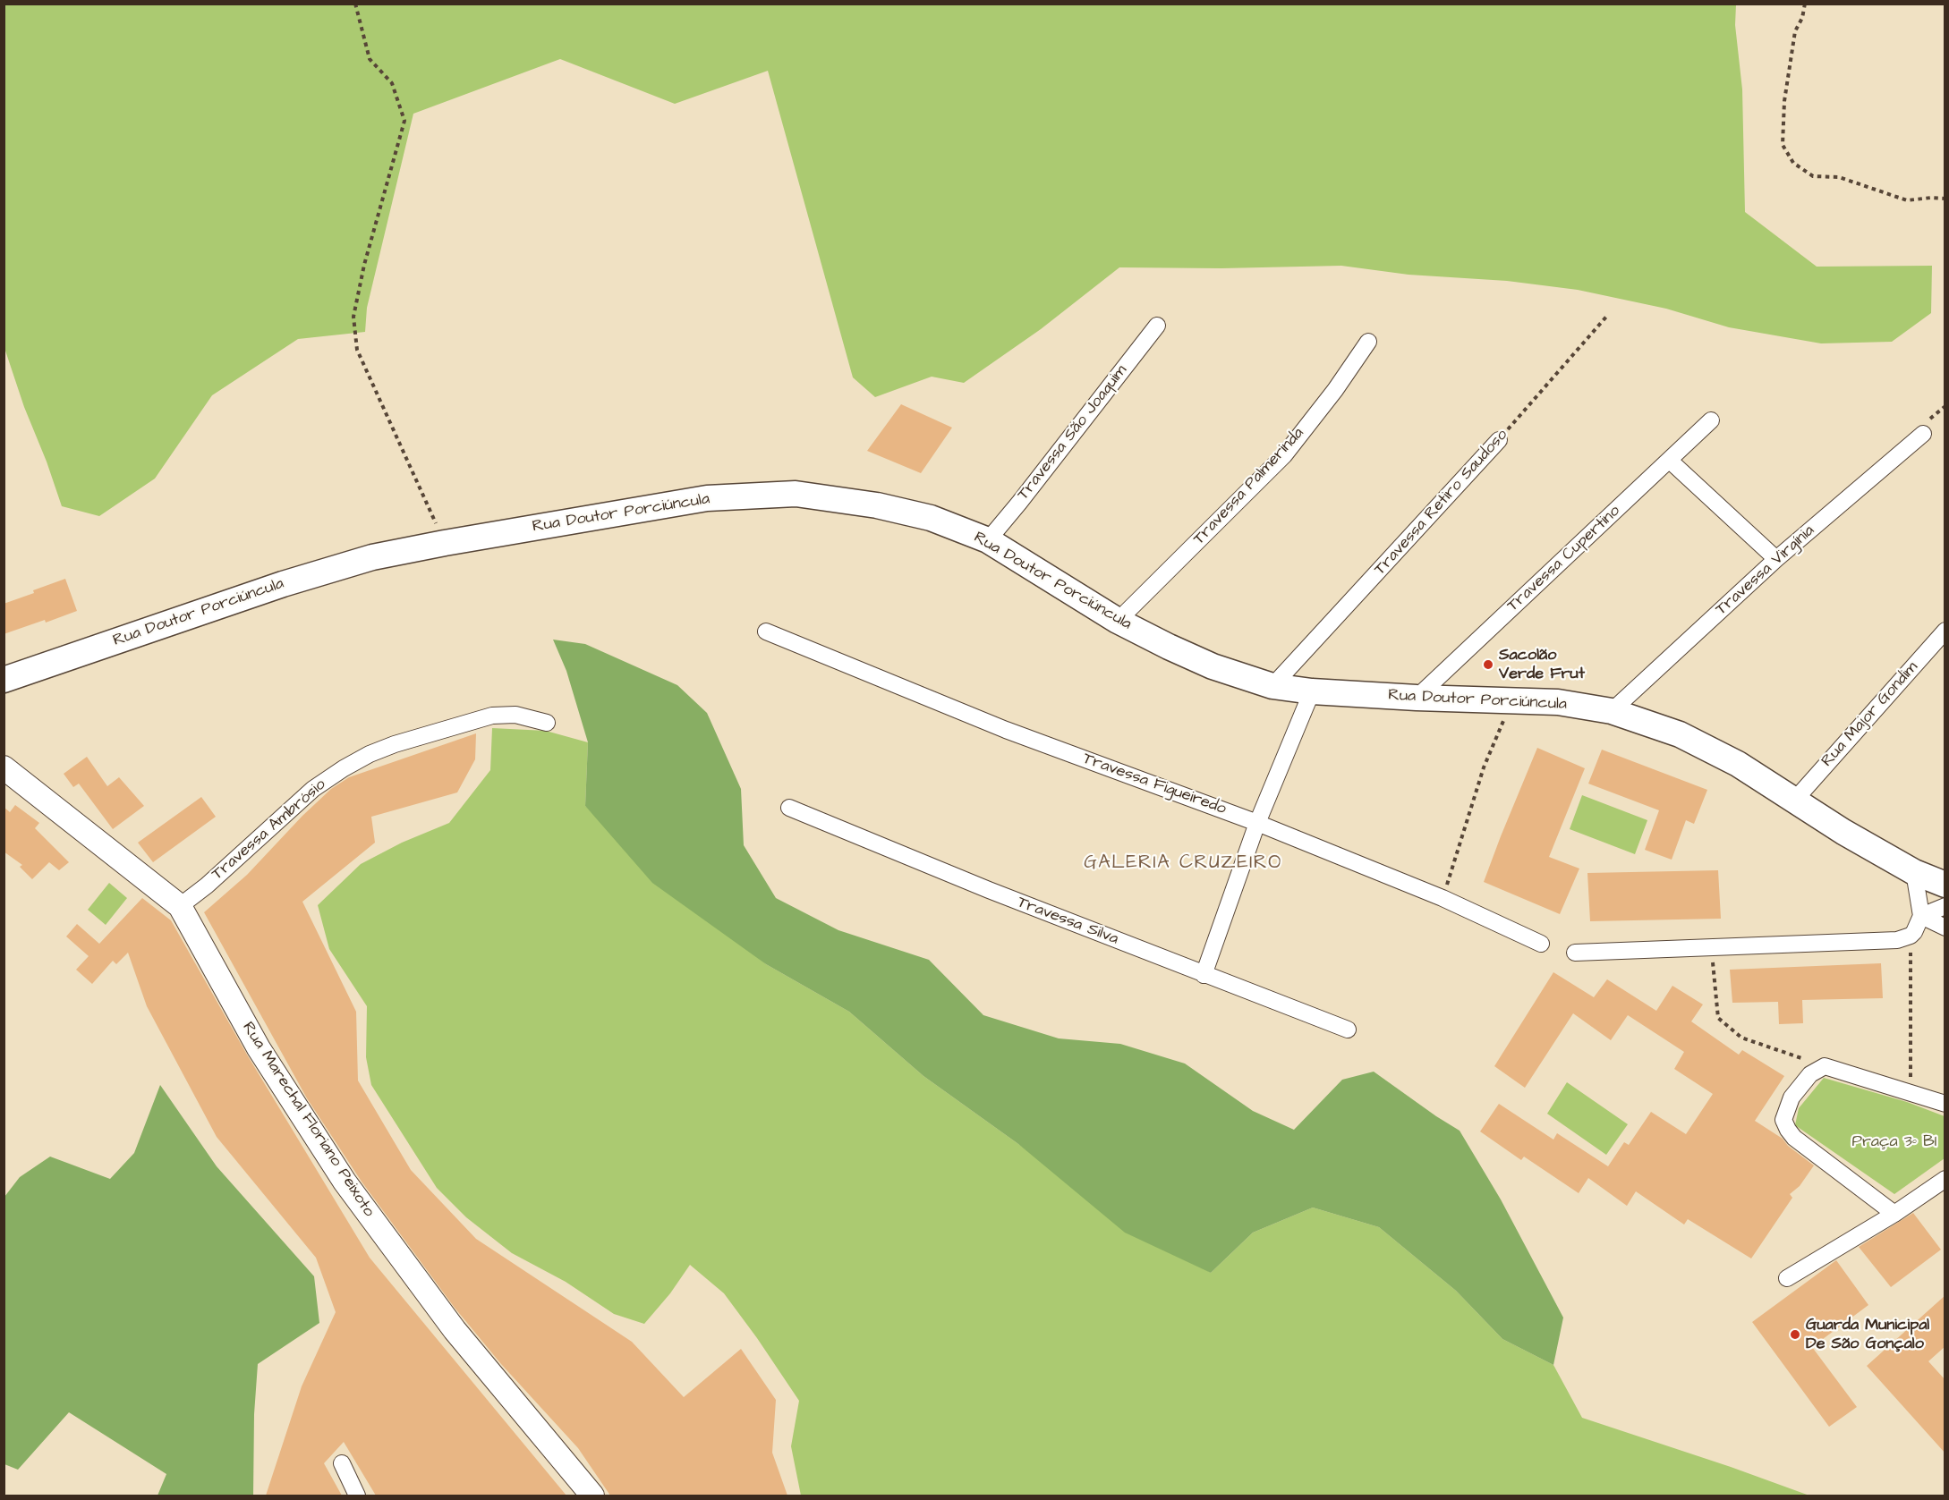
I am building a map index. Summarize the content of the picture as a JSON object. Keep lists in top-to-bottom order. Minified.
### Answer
{"streets":{"main road":["Rua Doutor Porciúncula","Rua Marechal Floriano Peixoto"],"street":["Travessa São Joaquim","Travessa Palmerinda","Travessa Retiro Saudoso","Travessa Cupertino","Travessa Virgínia","Rua Major Gondim","Travessa Figueiredo","Travessa Ambrósio","Travessa Silva"]},"crossings":[["Travessa São Joaquim","Rua Doutor Porciúncula"],["Travessa Palmerinda","Rua Doutor Porciúncula"],["Travessa Retiro Saudoso","Rua Doutor Porciúncula"],["Rua Doutor Porciúncula","Travessa Cupertino"],["Rua Doutor Porciúncula","Travessa Virgínia"],["Rua Doutor Porciúncula","Rua Major Gondim"],["Travessa Ambrósio","Rua Marechal Floriano Peixoto"]],"districts":["GALERIA CRUZEIRO"],"parks":["Praça 3º BI"],"places":["Sacolão Verde Frut","Guarda Municipal De São Gonçalo"]}
